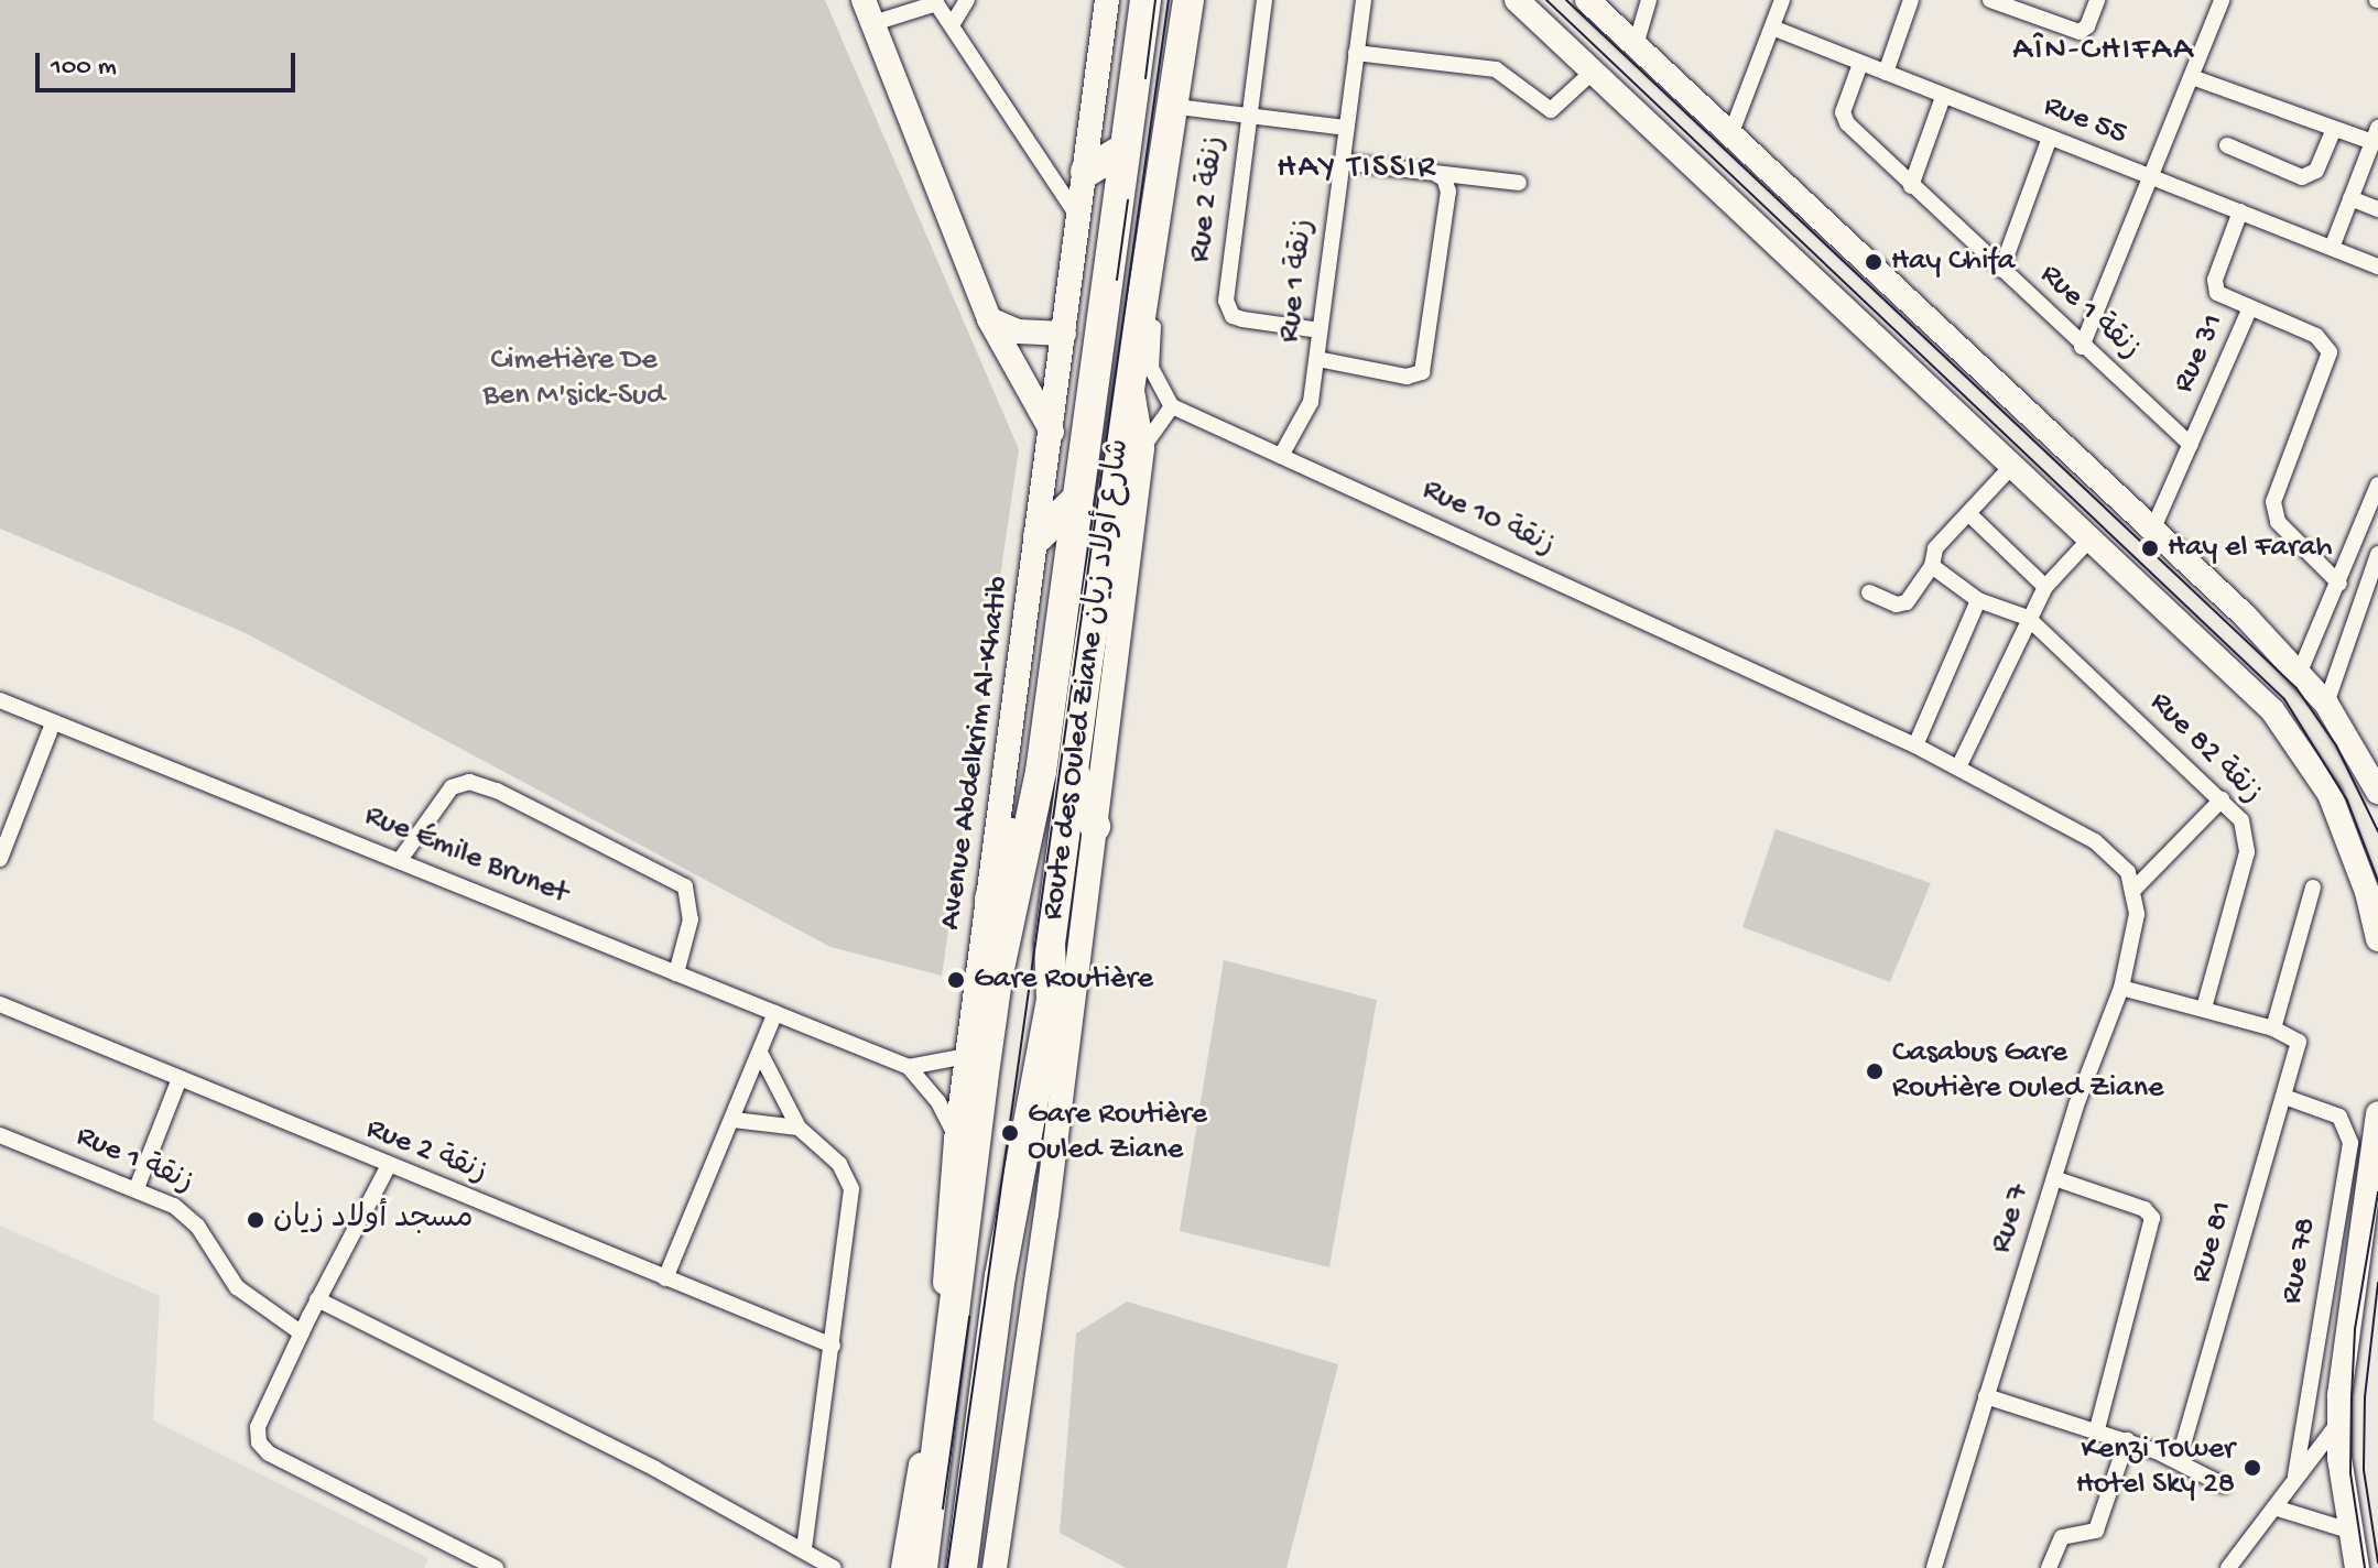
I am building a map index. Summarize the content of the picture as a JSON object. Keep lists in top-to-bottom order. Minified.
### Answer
{"streets":{"highway":["Route des Ouled Ziane شارع أولاد زيان"],"street":["Rue 55","Rue 2 زنقة","Rue 1 زنقة","Rue 31","Rue 10 زنقة","Rue 82 زنقة","Avenue Abdelkrim Al-Khatib","Rue Émile Brunet","Rue 7","Rue 81","Rue 78"]},"crossings":[["Rue 55","Rue 1 زنقة"],["Rue 55","Rue 31"],["Rue 2 زنقة","Rue 1 زنقة"],["Rue 1 زنقة","Rue 31"],["Rue 1 زنقة","Rue 10 زنقة"],["Rue 10 زنقة","Rue 7"],["Route des Ouled Ziane شارع أولاد زيان","Avenue Abdelkrim Al-Khatib"],["Avenue Abdelkrim Al-Khatib","Rue Émile Brunet"],["Rue 81","Rue 78"]],"districts":["AÎN-CHIFAA","HAY TISSIR"],"parks":["Cimetière De Ben M'sick-Sud"],"places":["Hay Chifa","Hay el Farah","Gare Routière","Casabus Gare Routière Ouled Ziane","Gare Routière Ouled Ziane","مسجد أولاد زيان","Kenzi Tower Hotel Sky 28"],"scale_bar":"100 m"}
